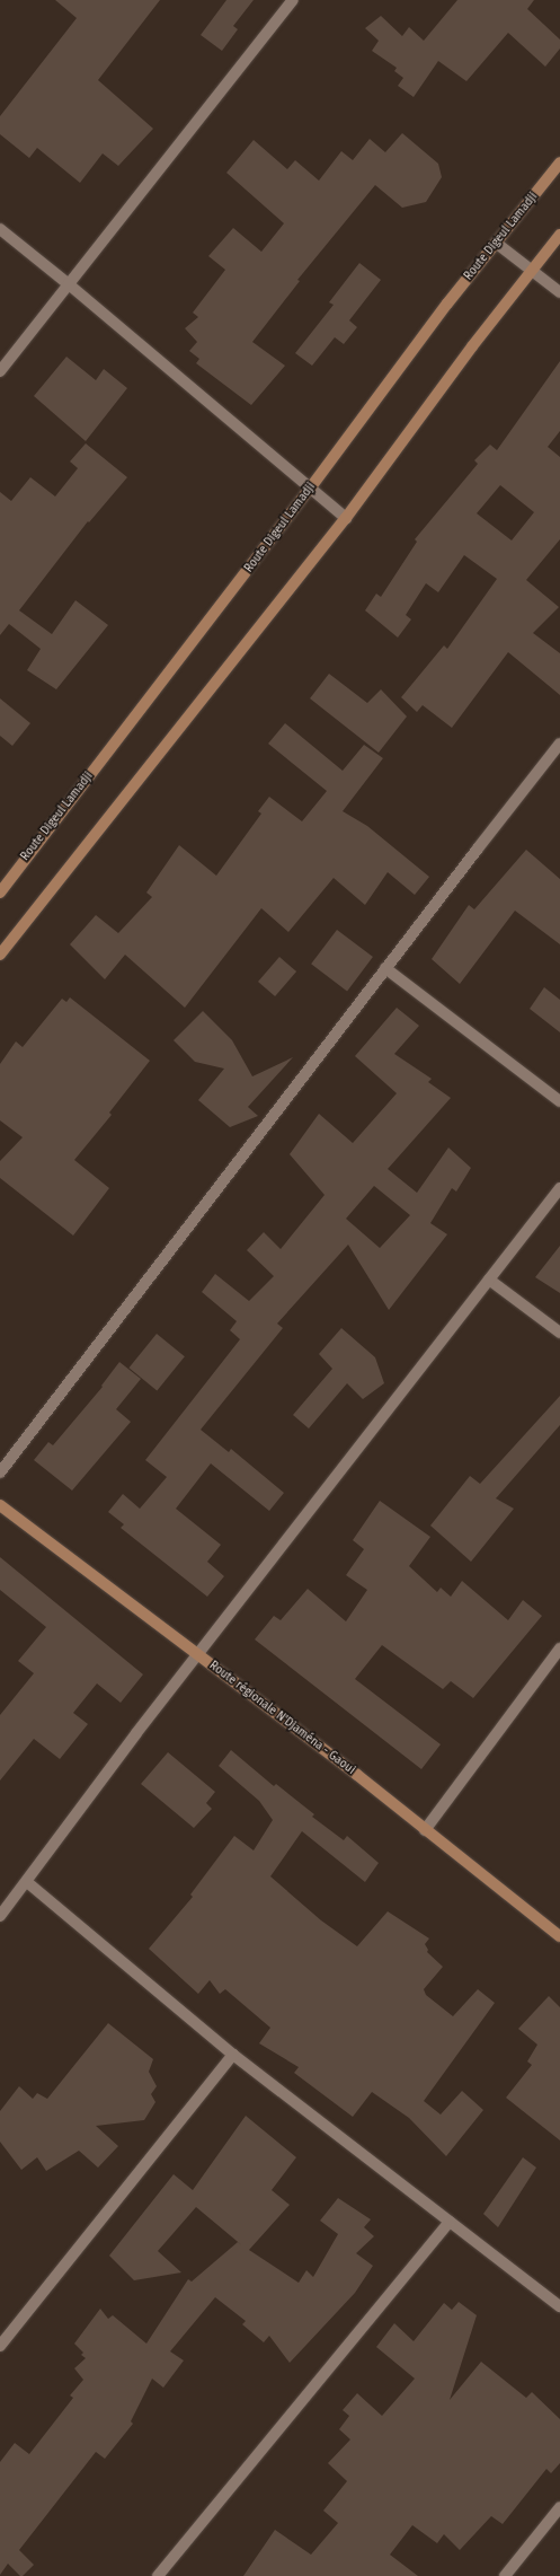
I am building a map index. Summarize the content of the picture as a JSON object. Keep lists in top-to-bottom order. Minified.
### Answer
{"streets":{"main road":["Route Digeul Lamadji","Route régionale N'Djaména - Gaoui"]}}
